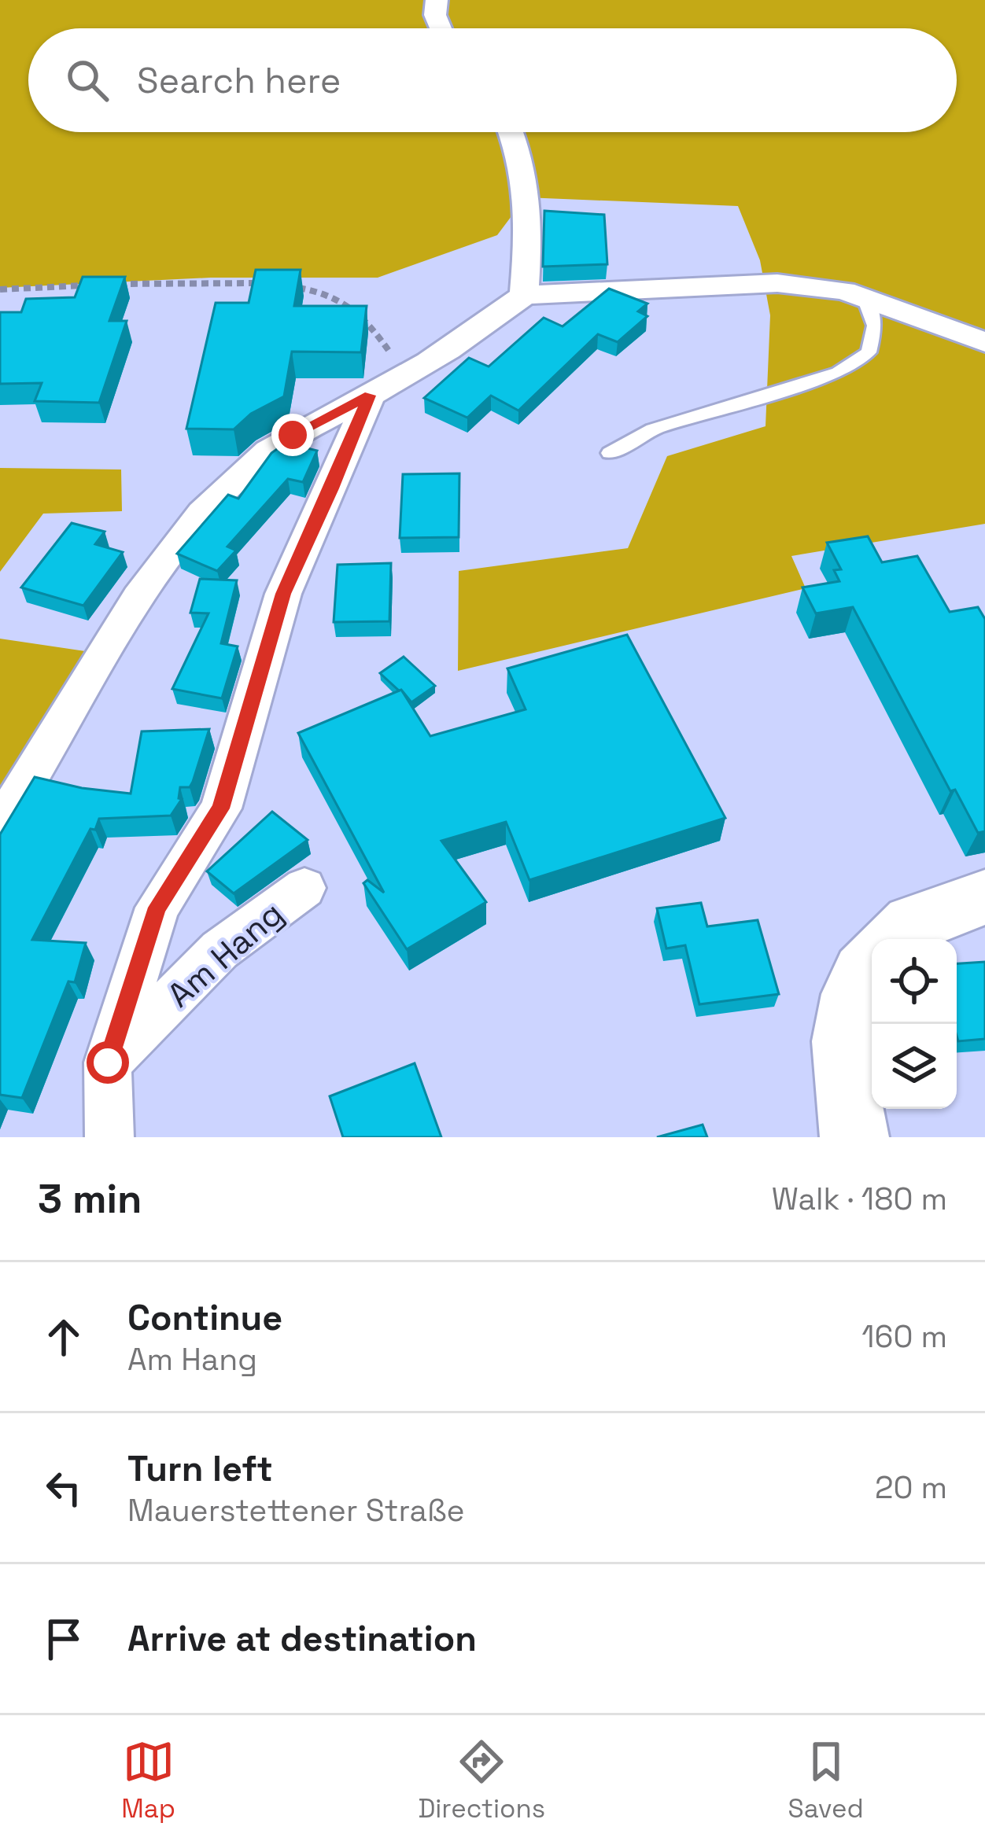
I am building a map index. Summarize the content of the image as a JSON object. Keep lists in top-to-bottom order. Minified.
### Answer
{"streets":{"street":["Am Hang"]},"page":{"search":"Search here","heading":["3 min","Walk · 180 m"],"list":[["Continue","Am Hang","160 m"],["Turn left","Mauerstettener Straße","20 m"],"Arrive at destination"],"nav":["Map","Directions","Saved"]}}
